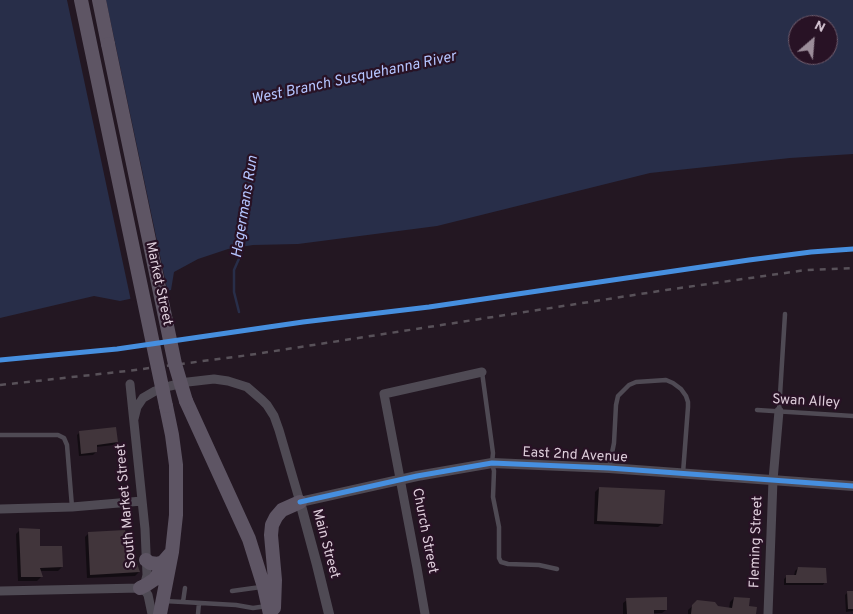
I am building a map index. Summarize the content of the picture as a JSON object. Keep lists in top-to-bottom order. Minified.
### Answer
{"streets":{"highway":["Market Street"],"street":["East 2nd Avenue","South Market Street","Church Street","Fleming Street","Main Street"],"lane":["Swan Alley"]},"crossings":[["Swan Alley","Fleming Street"],["East 2nd Avenue","Church Street"],["East 2nd Avenue","Fleming Street"],["East 2nd Avenue","Main Street"],["South Market Street","Main Street"]],"water":["West Branch Susquehanna River","Hagermans Run"],"north":"top right"}
